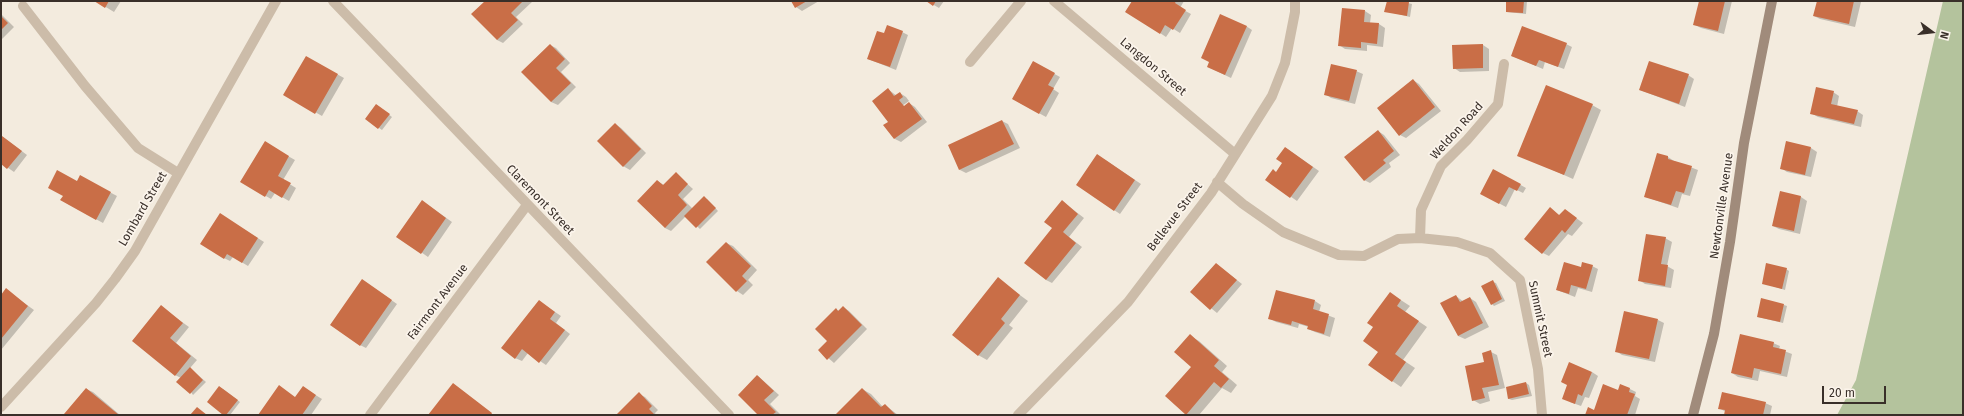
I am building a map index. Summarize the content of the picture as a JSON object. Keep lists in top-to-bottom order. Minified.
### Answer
{"streets":{"main road":["Newtonville Avenue"],"street":["Langdon Street","Weldon Road","Claremont Street","Lombard Street","Bellevue Street","Fairmont Avenue","Summit Street"]},"crossings":[["Langdon Street","Bellevue Street"],["Weldon Road","Summit Street"],["Claremont Street","Fairmont Avenue"],["Bellevue Street","Summit Street"]],"scale_bar":"20 m","north":"right"}
